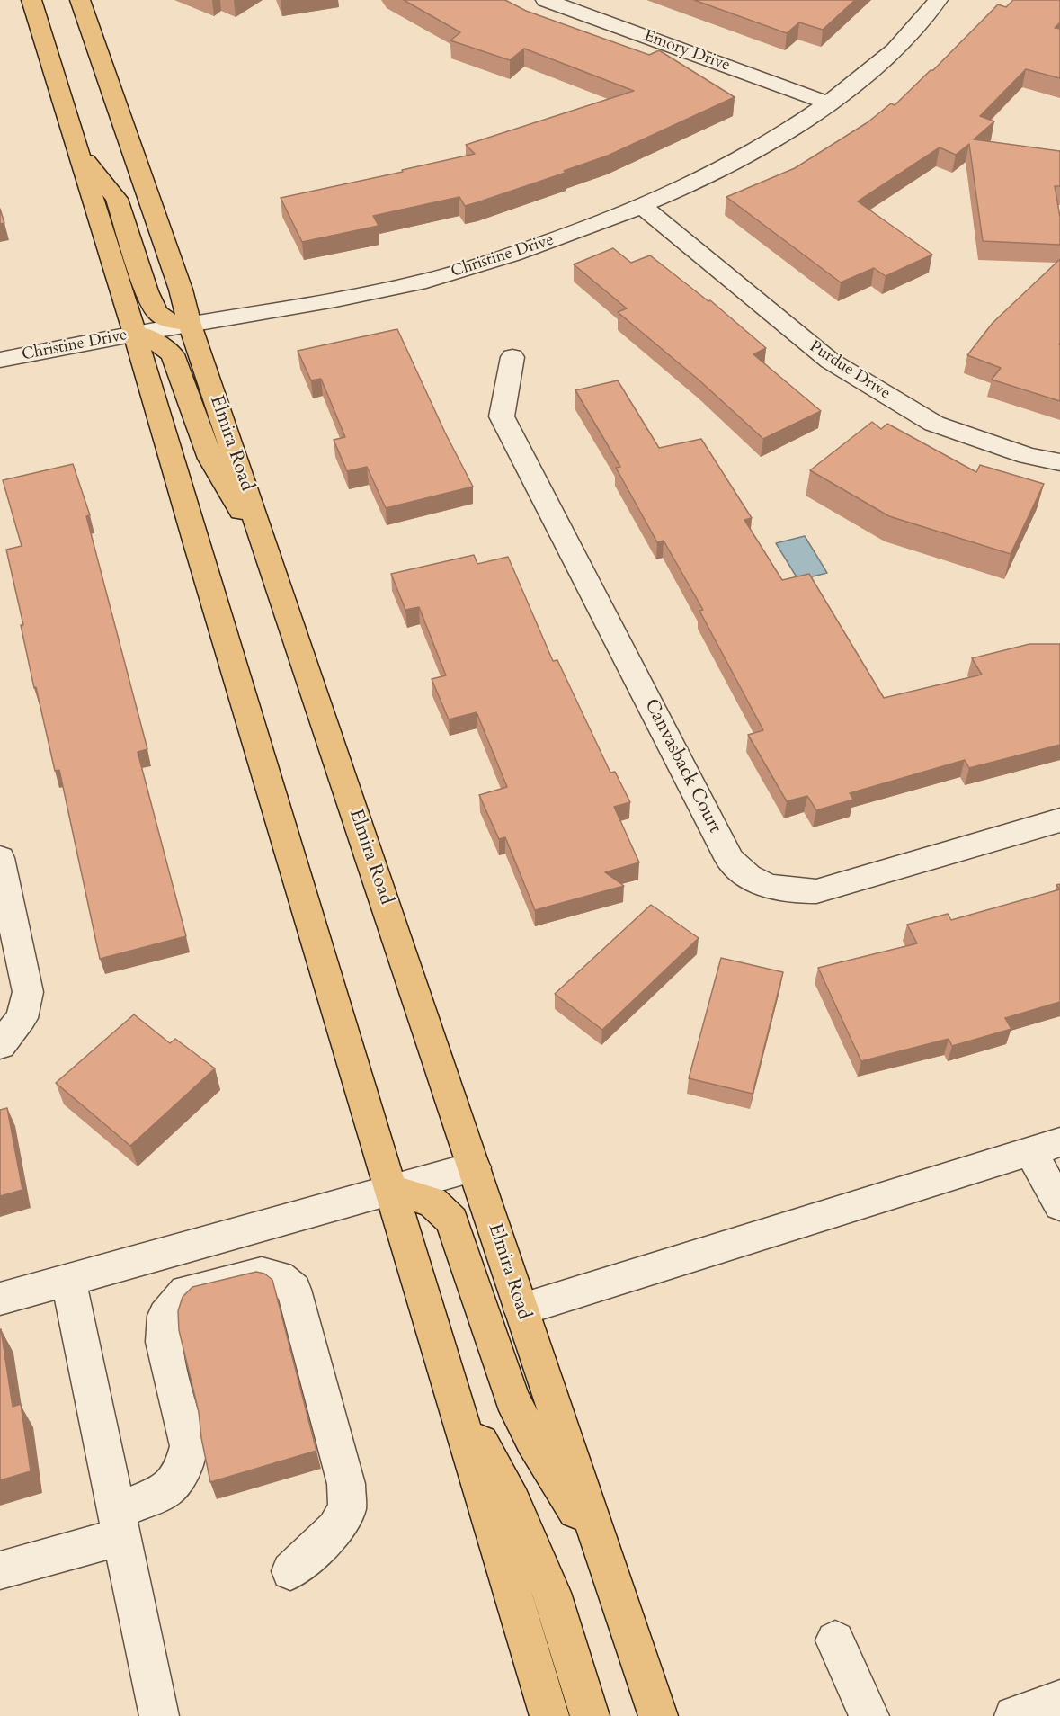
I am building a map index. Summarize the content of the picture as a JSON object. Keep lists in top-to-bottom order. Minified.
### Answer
{"streets":{"main road":["Elmira Road"],"street":["Emory Drive","Christine Drive","Purdue Drive","Canvasback Court"]},"crossings":[["Emory Drive","Christine Drive"],["Christine Drive","Purdue Drive"],["Christine Drive","Elmira Road"]]}
